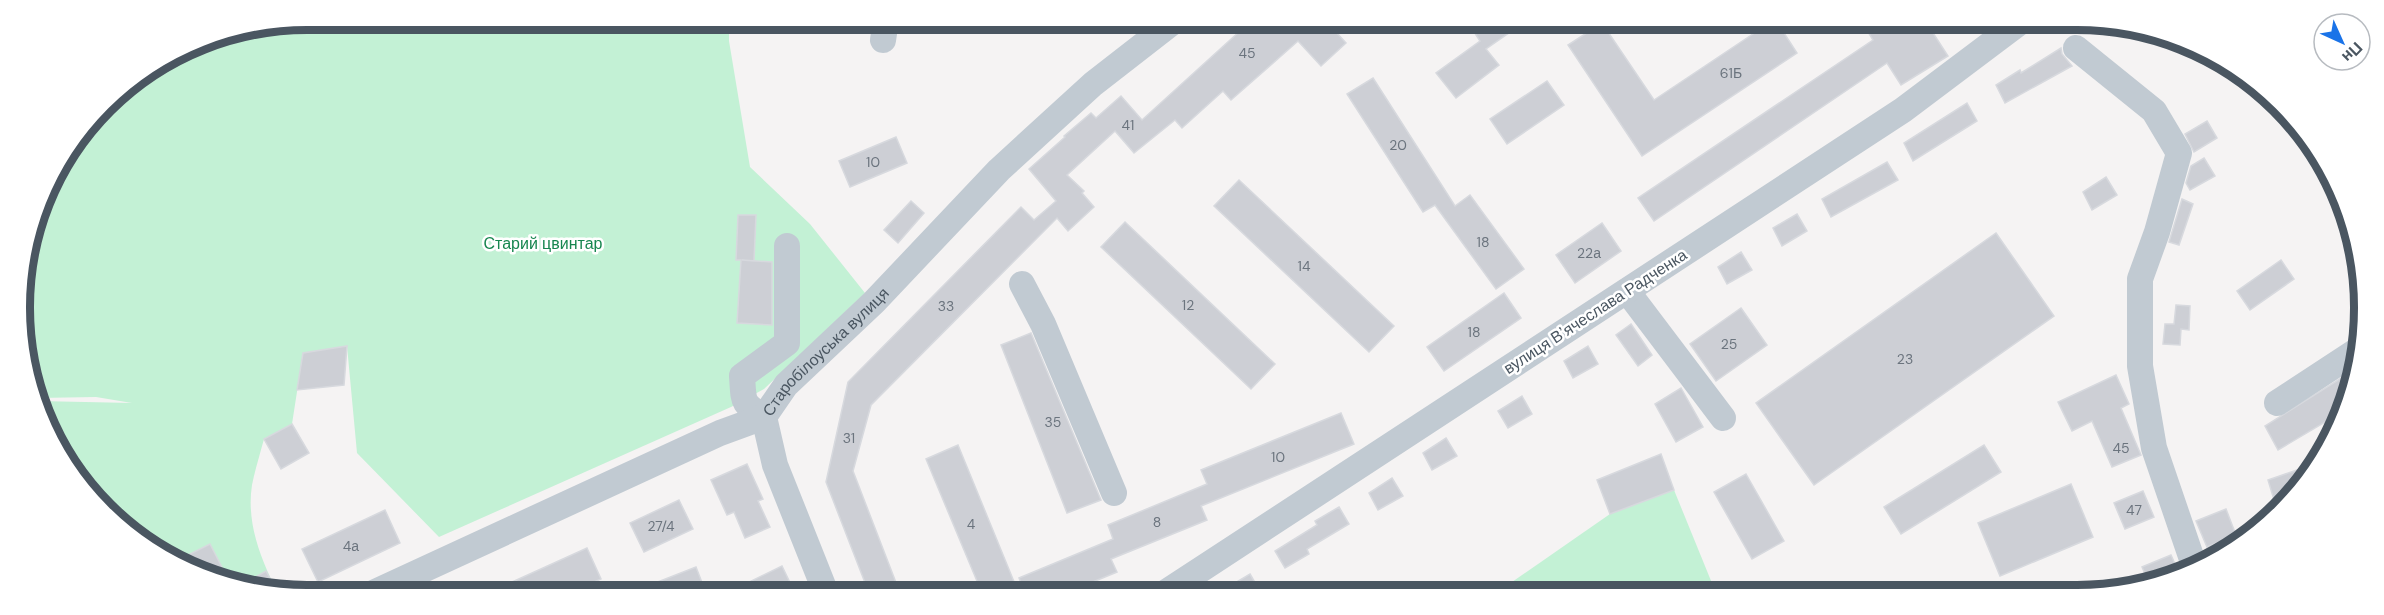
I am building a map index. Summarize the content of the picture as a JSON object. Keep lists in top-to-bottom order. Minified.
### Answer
{"streets":{"street":["вулиця Вʼячеслава Радченка","Старобілоуська вулиця"]},"parks":["Старий цвинтар"],"house_numbers":["45","61Б","41","20","10","18","22а","14","12","33","18","25","23","35","31","45","10","47","8","4","27/4","4а"],"north":"bottom right"}
